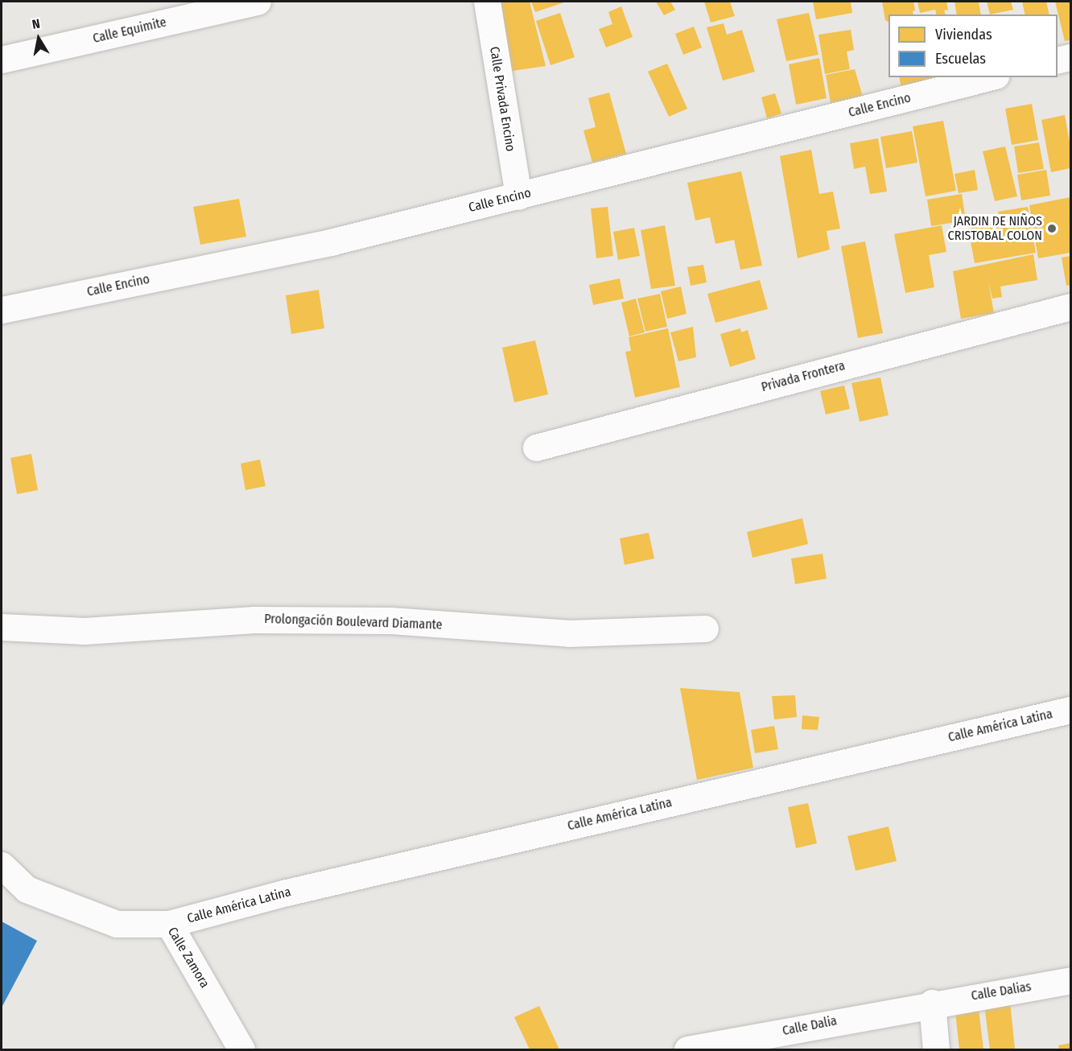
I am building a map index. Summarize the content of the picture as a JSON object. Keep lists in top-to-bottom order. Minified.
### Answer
{"streets":{"street":["Calle Equimite","Calle Privada Encino","Calle Encino","Privada Frontera","Prolongación Boulevard Diamante","Calle América Latina","Calle Zamora","Calle Dalias","Calle Dalia"]},"crossings":[["Calle Privada Encino","Calle Encino"],["Calle América Latina","Calle Zamora"],["Calle Dalias","Calle Dalia"]],"places":["JARDIN DE NIÑOS CRISTOBAL COLON"],"legend":["Viviendas","Escuelas"],"north":"top"}
